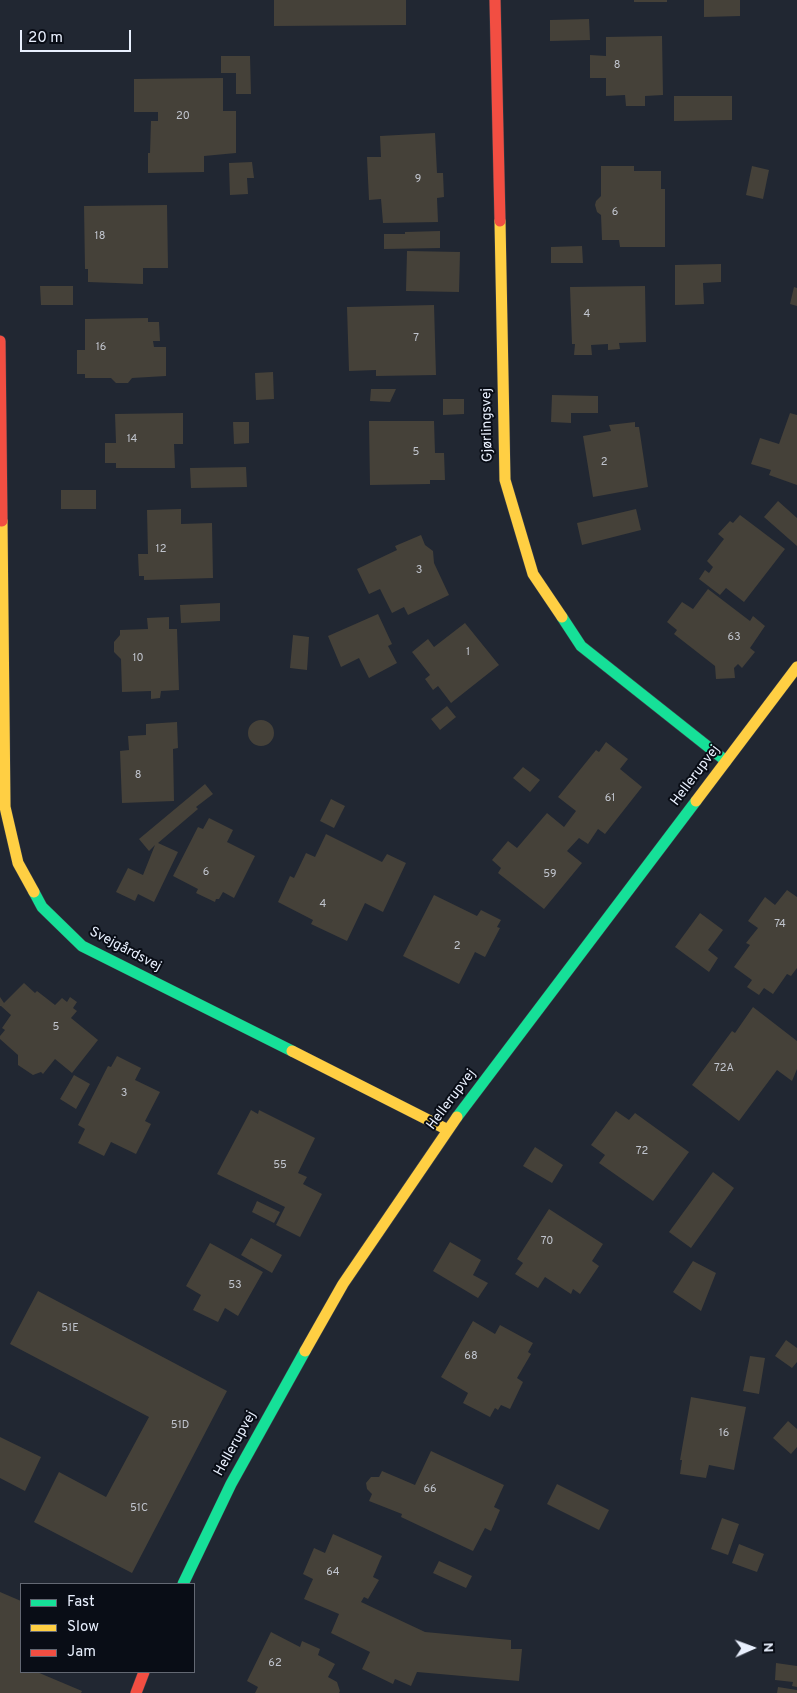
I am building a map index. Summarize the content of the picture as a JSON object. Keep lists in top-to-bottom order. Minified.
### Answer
{"streets":{"street":["Gjørlingsvej","Hellerupvej","Svejgårdsvej"]},"crossings":[["Gjørlingsvej","Hellerupvej"],["Hellerupvej","Svejgårdsvej"]],"house_numbers":["8","20","9","6","18","4","7","16","14","5","2","12","3","63","1","10","8","61","6","59","4","74","2","5","72A","3","72","55","70","53","51E","68","51D","16","66","51C","64","62"],"legend":["Fast","Slow","Jam"],"scale_bar":"20 m","north":"right"}
